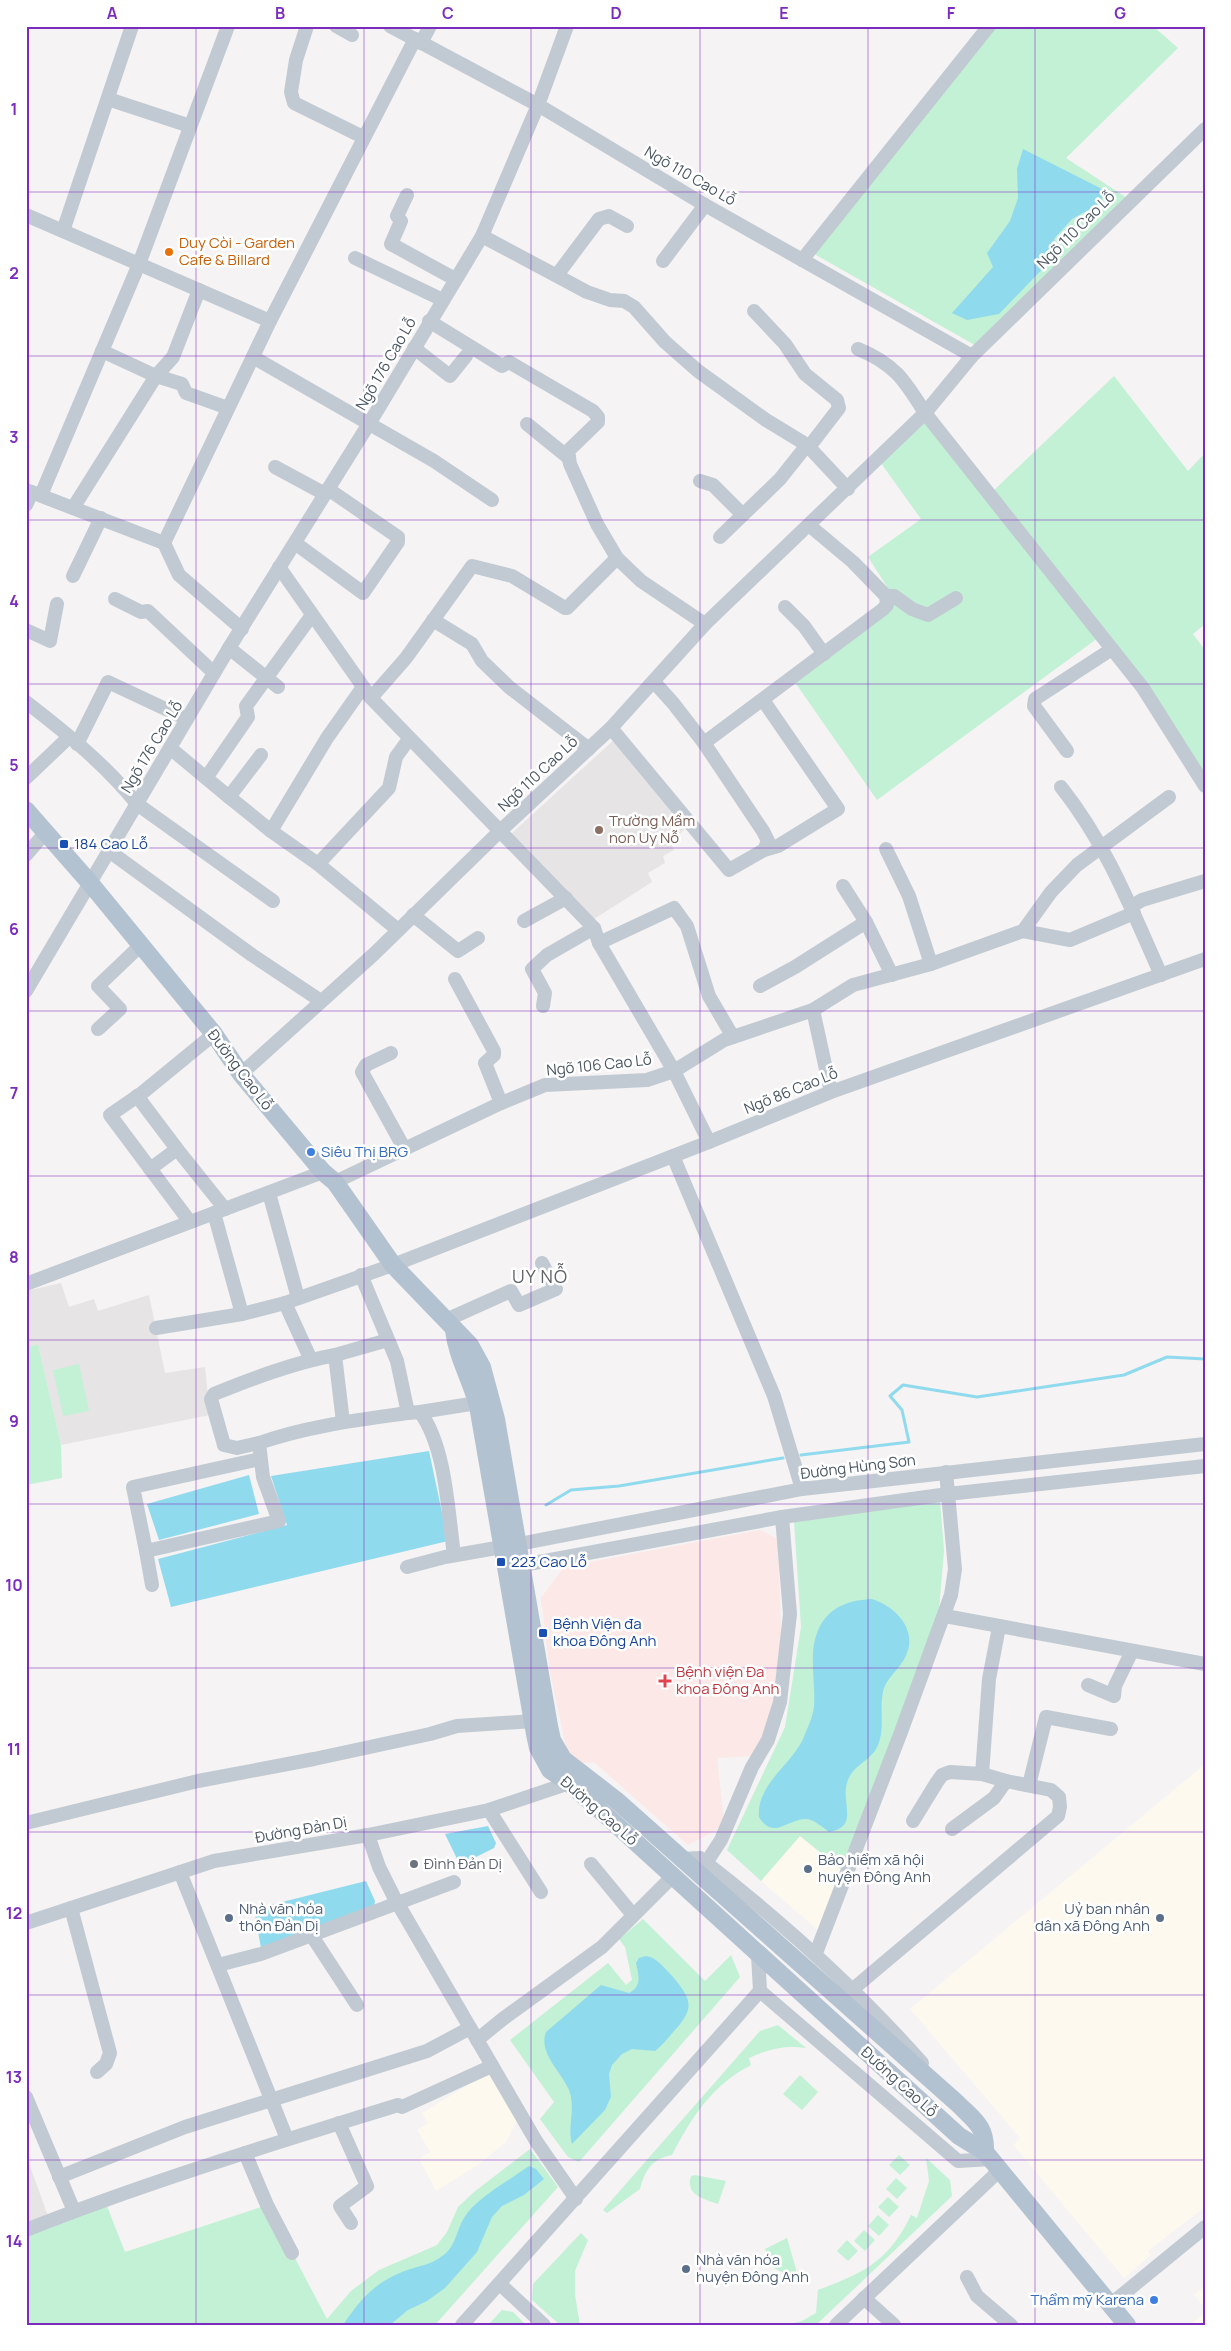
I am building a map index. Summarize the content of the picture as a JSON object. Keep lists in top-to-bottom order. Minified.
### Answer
{"streets":{"main road":["Đường Cao Lỗ"],"street":["Ngõ 110 Cao Lỗ","Ngõ 176 Cao Lỗ","Ngõ 106 Cao Lỗ","Ngõ 86 Cao Lỗ","Đường Hùng Sơn","Đường Đản Dị"]},"crossings":[["Ngõ 110 Cao Lỗ","Ngõ 176 Cao Lỗ"],["Ngõ 110 Cao Lỗ","Đường Cao Lỗ"],["Ngõ 176 Cao Lỗ","Đường Cao Lỗ"],["Ngõ 106 Cao Lỗ","Đường Cao Lỗ"],["Đường Cao Lỗ","Ngõ 86 Cao Lỗ"],["Đường Cao Lỗ","Đường Hùng Sơn"],["Đường Cao Lỗ","Đường Đản Dị"]],"districts":["UY NỖ"],"places":{"other":["Duy Còi - Garden Cafe & Billard","Trường Mầm non Uy Nỗ","Siêu Thị BRG","Đình Đản Dị","Bảo hiểm xã hội huyện Đông Anh","Nhà văn hóa thôn Đản Dị","Uỷ ban nhân dân xã Đông Anh","Nhà văn hóa huyện Đông Anh","Thẩm mỹ Karena"],"transit":["184 Cao Lỗ","223 Cao Lỗ","Bệnh Viện đa khoa Đông Anh"],"health":["Bệnh viện Đa khoa Đông Anh"]},"grid":{"columns":["A","B","C","D","E","F","G"],"rows":["1","2","3","4","5","6","7","8","9","10","11","12","13","14"]}}
